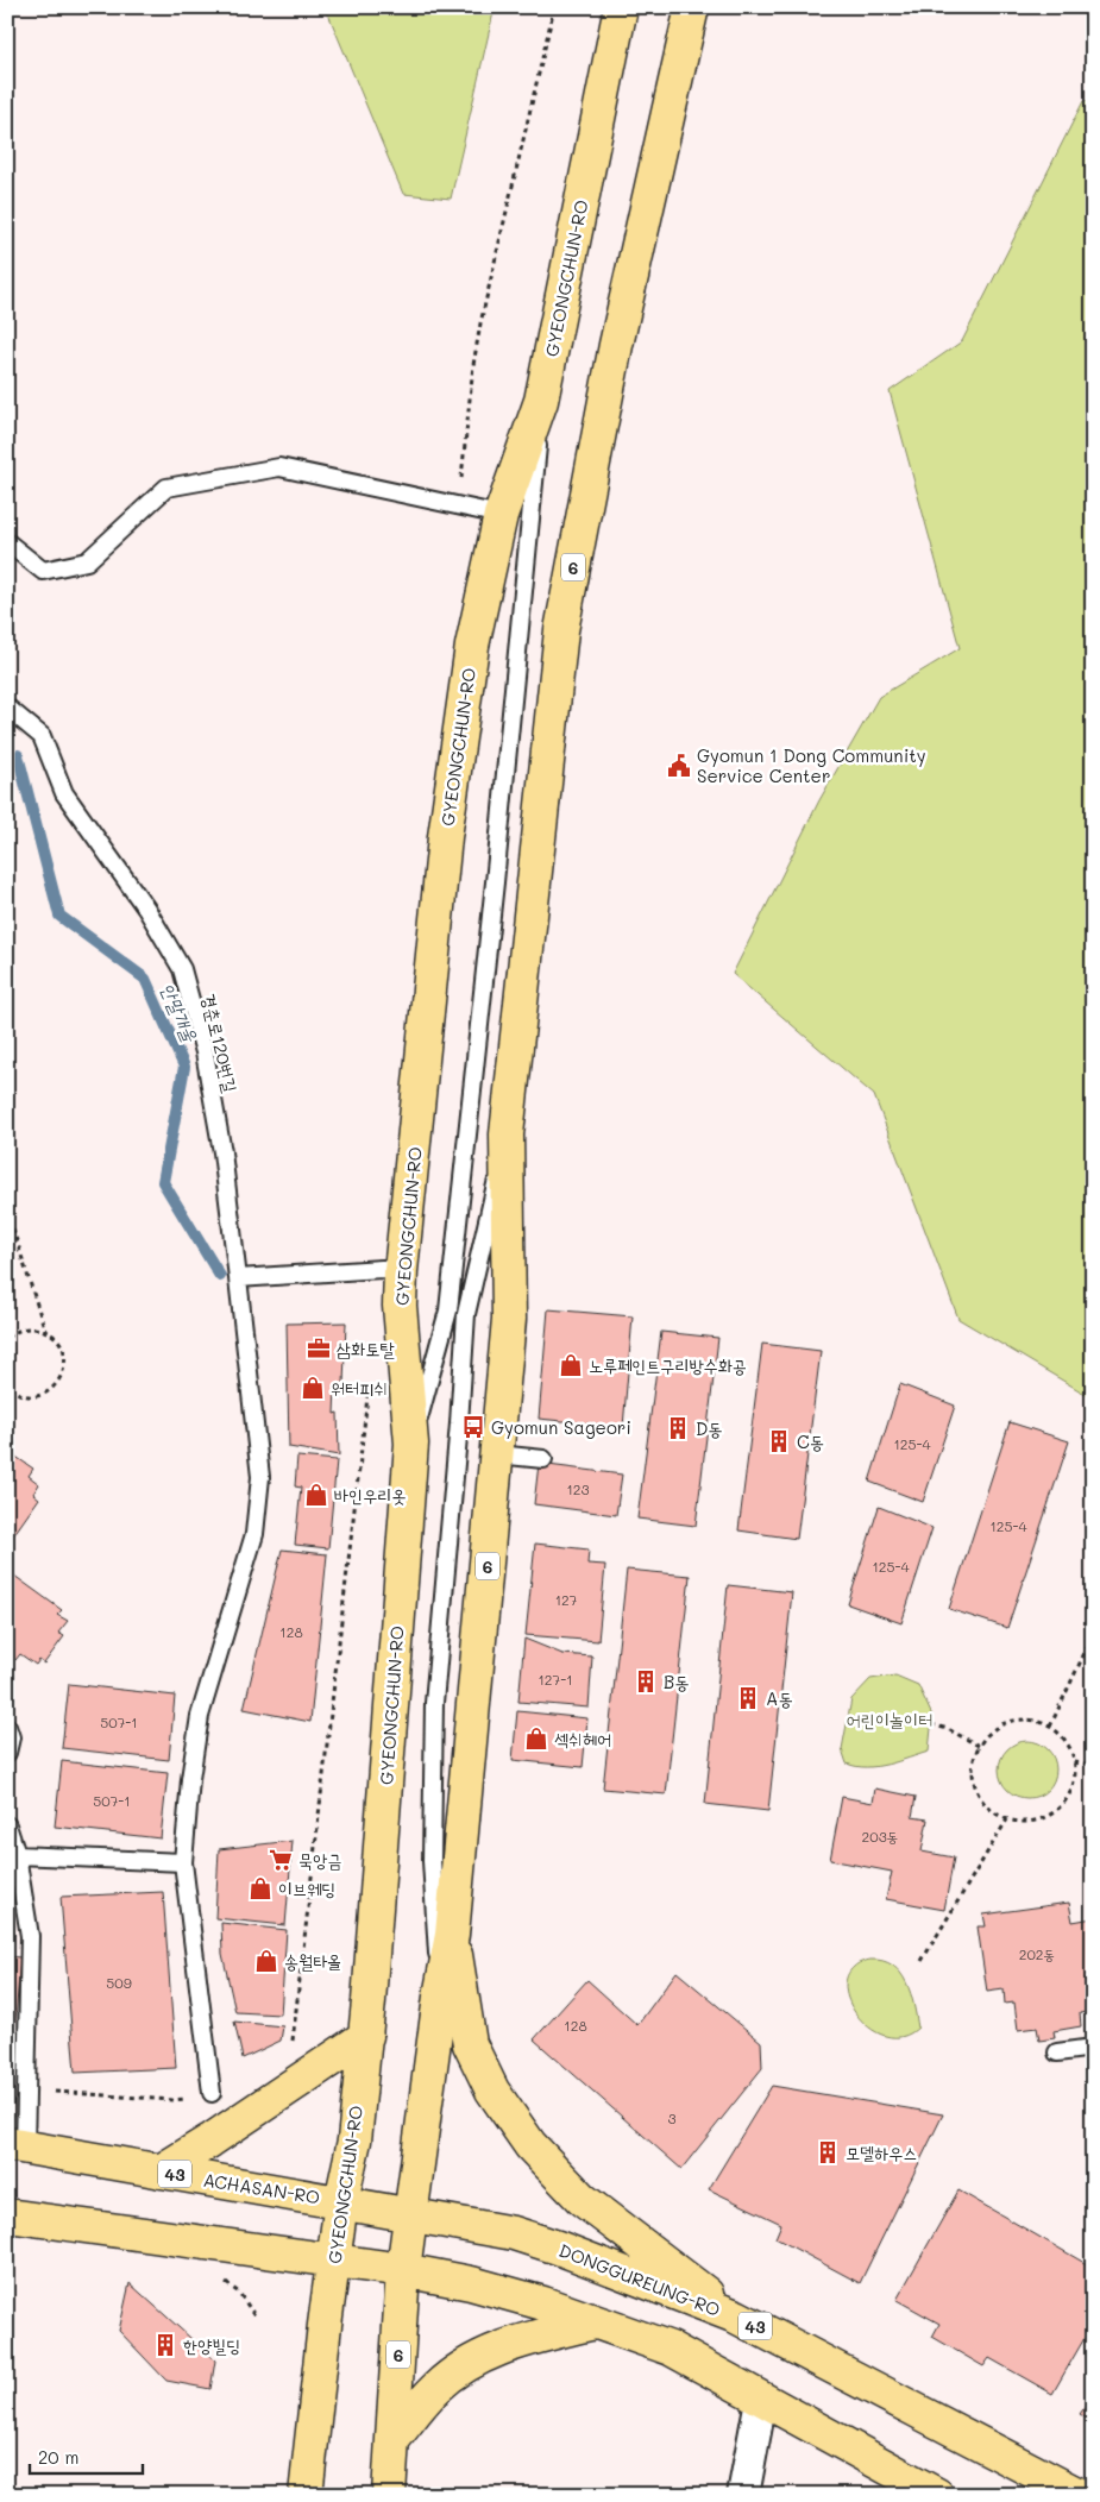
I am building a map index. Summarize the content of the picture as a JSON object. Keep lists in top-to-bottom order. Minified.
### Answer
{"streets":{"main road":["GYEONGCHUN-RO","6","43","ACHASAN-RO","DONGGUREUNG-RO"],"lane":["경춘로120번길"]},"crossings":[["GYEONGCHUN-RO","ACHASAN-RO"],["6","ACHASAN-RO"],["6","DONGGUREUNG-RO"],["ACHASAN-RO","DONGGUREUNG-RO"]],"water":["안말개울"],"parks":["어린이놀이터"],"places":{"public building":["Gyomun 1 Dong Community Service Center"],"office":["삼화토탈"],"shop":["노루페인트구리방수화공","워터피쉬","바인우리옷","섹쉬헤어","이브웨딩","송월타올"],"bus stop":["Gyomun Sageori"],"building":["D동","C동","B동","A동","모델하우스","한양빌딩"],"supermarket":["묵앙금"]},"house_numbers":["125-4","123","125-4","125-4","127","128","127-1","507-1","507-1","203동","202동","509","128","3"],"scale_bar":"20 m"}
